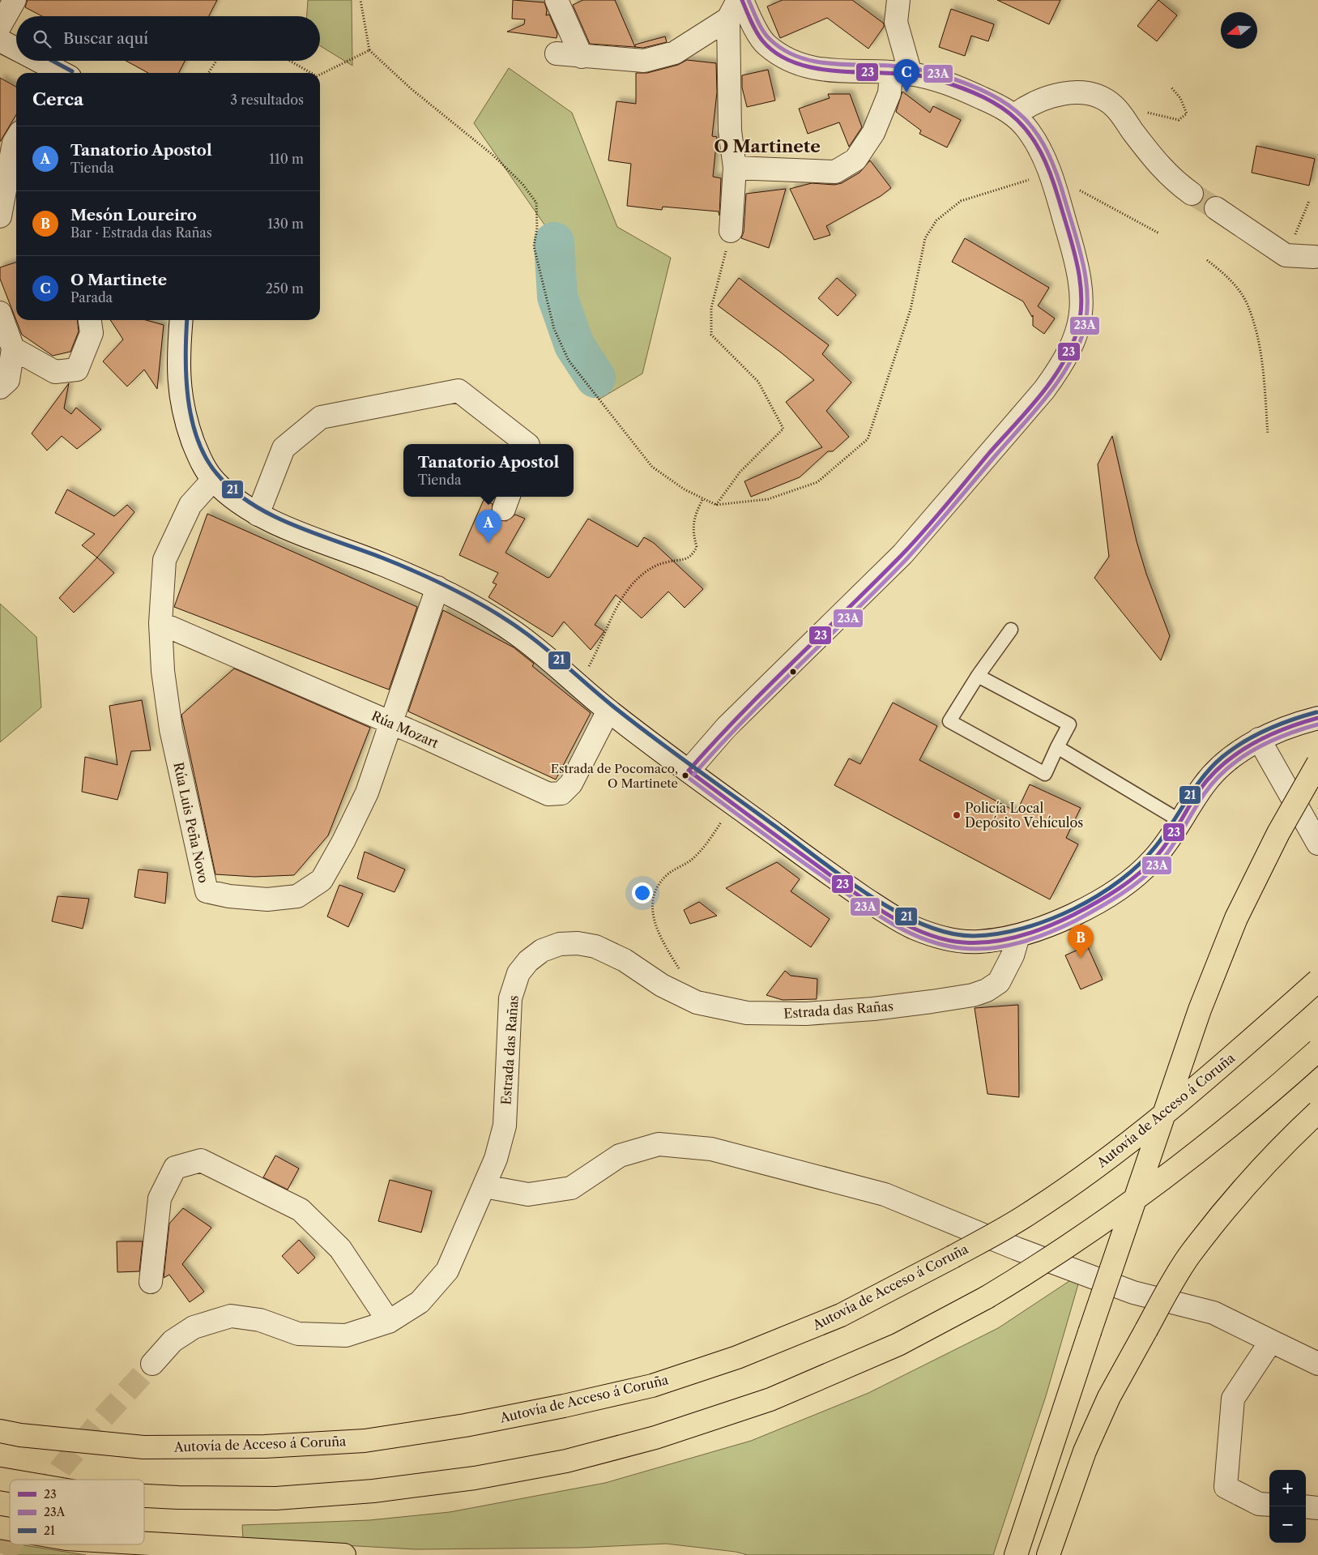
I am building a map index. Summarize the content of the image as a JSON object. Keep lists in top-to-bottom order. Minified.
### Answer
{"streets":{"highway":["Autovía de Acceso á Coruña"],"street":["Rúa Mozart","Rúa Luis Peña Novo","Estrada das Rañas"]},"crossings":[["Rúa Mozart","Rúa Luis Peña Novo"]],"districts":["O Martinete"],"places":["Estrada de Pocomaco, O Martinete","Policía Local Depósito Vehículos"],"lines":["transit line 23","transit line 23A","transit line 21"],"legend":["23","23A","21"],"north":"left","page":{"search":"Buscar aquí","pins":["C","A","B"],"heading":["Cerca","3 resultados"],"list":[{"mark":"A","name":"Tanatorio Apostol","note":"Tienda","value":"110 m"},{"mark":"B","name":"Mesón Loureiro","note":"Bar · Estrada das Rañas","value":"130 m"},{"mark":"C","name":"O Martinete","note":"Parada","value":"250 m"}],"popup":["Tanatorio Apostol","Tienda"],"map_buttons":["+","−"]}}
